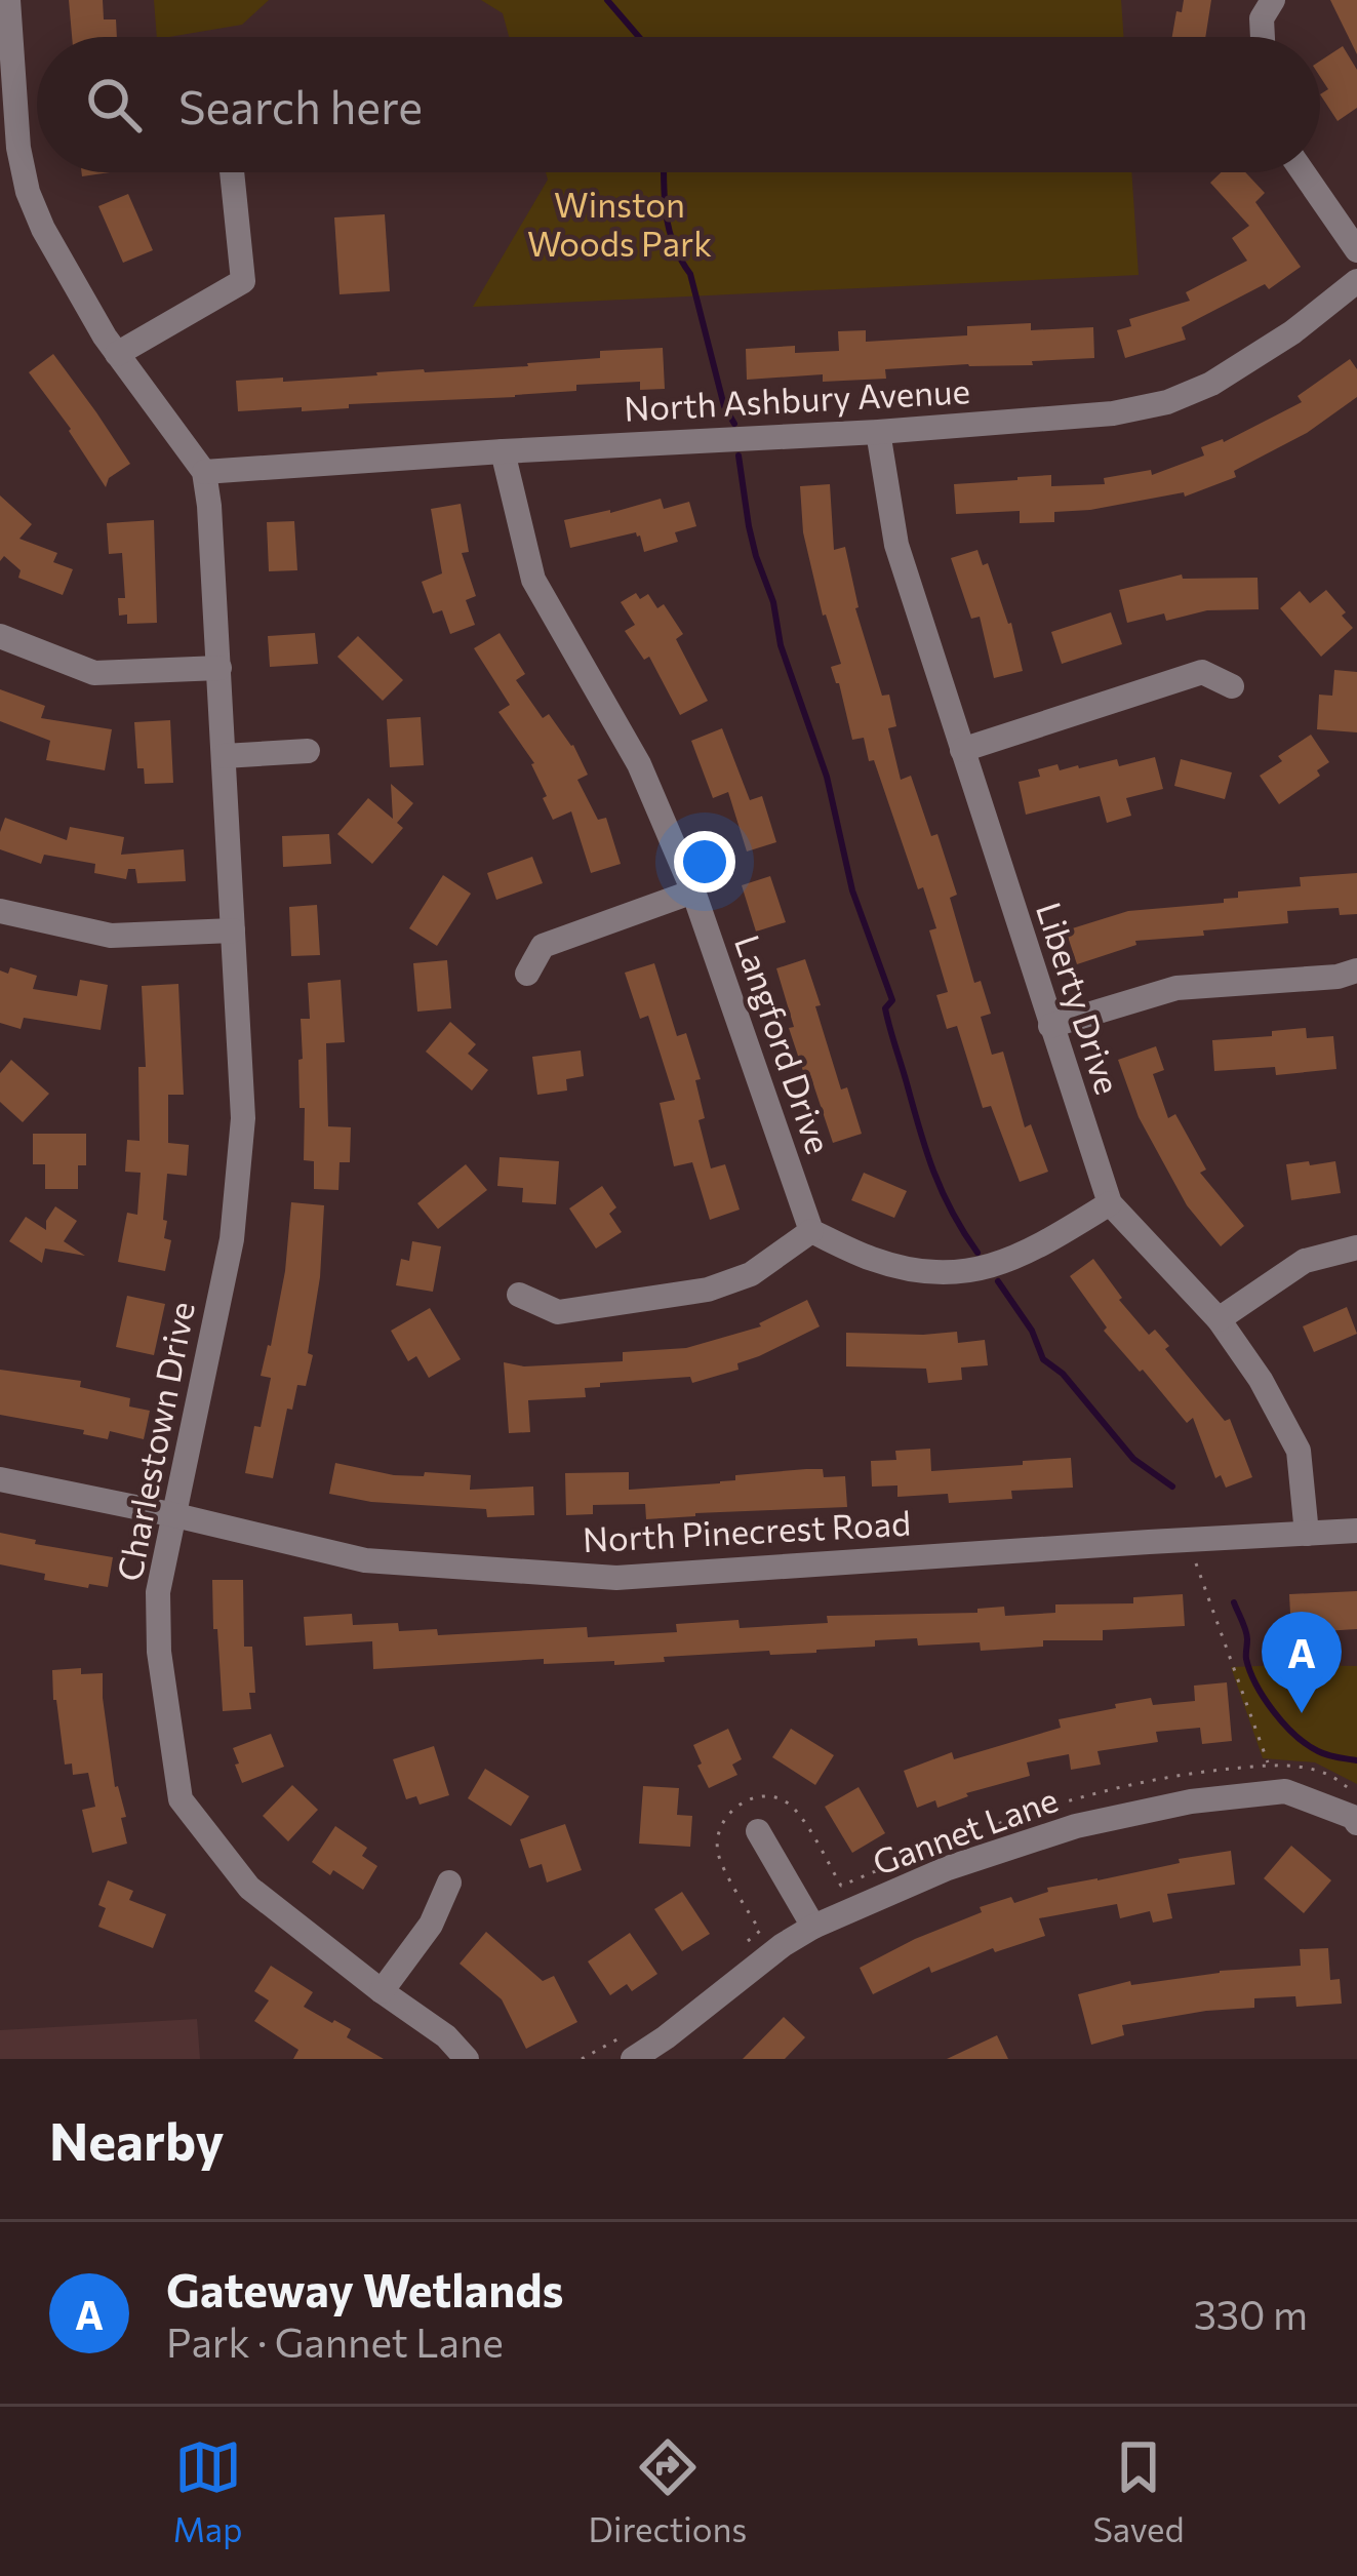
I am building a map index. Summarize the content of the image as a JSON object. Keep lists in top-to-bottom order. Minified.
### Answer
{"streets":{"street":["North Ashbury Avenue","Liberty Drive","Langford Drive","Charlestown Drive","North Pinecrest Road","Gannet Lane"]},"crossings":[["North Ashbury Avenue","Liberty Drive"],["North Ashbury Avenue","Langford Drive"],["Liberty Drive","North Pinecrest Road"],["Charlestown Drive","North Pinecrest Road"]],"parks":["Winston Woods Park"],"page":{"search":"Search here","pins":"A","heading":"Nearby","list":[{"mark":"A","name":"Gateway Wetlands","note":"Park · Gannet Lane","value":"330 m"}],"nav":["Map","Directions","Saved"]}}
